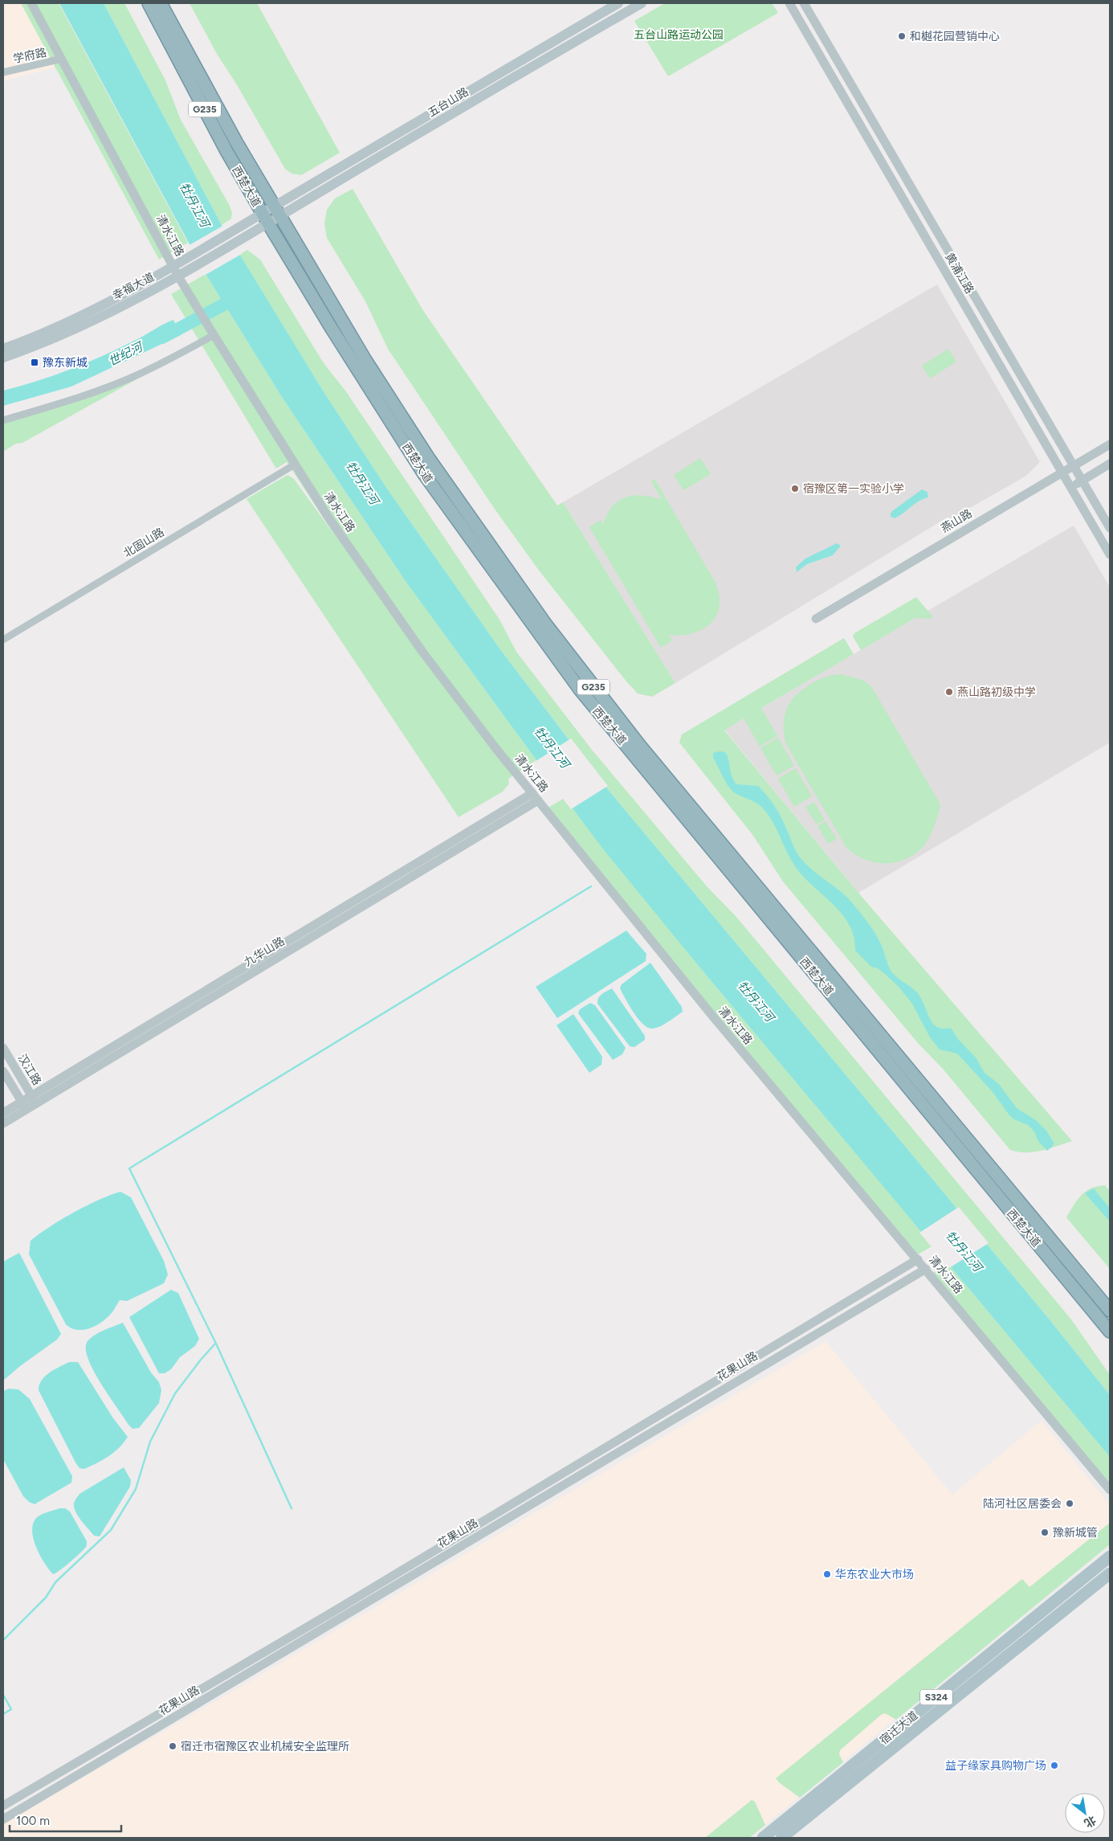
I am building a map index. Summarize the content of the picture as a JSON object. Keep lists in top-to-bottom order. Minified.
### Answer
{"streets":{"highway":["G235","西楚大道"],"main road":["五台山路","幸福大道","S324","宿迁大道"],"street":["学府路","清水江路","黄浦江路","燕山路","北固山路","九华山路","汉江路","花果山路"]},"crossings":[["学府路","清水江路"],["五台山路","西楚大道"],["五台山路","幸福大道"],["西楚大道","幸福大道"],["清水江路","幸福大道"],["清水江路","北固山路"],["清水江路","九华山路"],["清水江路","花果山路"],["黄浦江路","燕山路"],["九华山路","汉江路"]],"water":["牡丹江河","世纪河"],"parks":["五台山路运动公园"],"places":{"other":["和樾花园营销中心","宿豫区第一实验小学","燕山路初级中学","陆河社区居委会","豫新城管","华东农业大市场","宿迁市宿豫区农业机械安全监理所","益子缘家具购物广场"],"transit":["豫东新城"]},"scale_bar":"100 m","north":"bottom right"}
